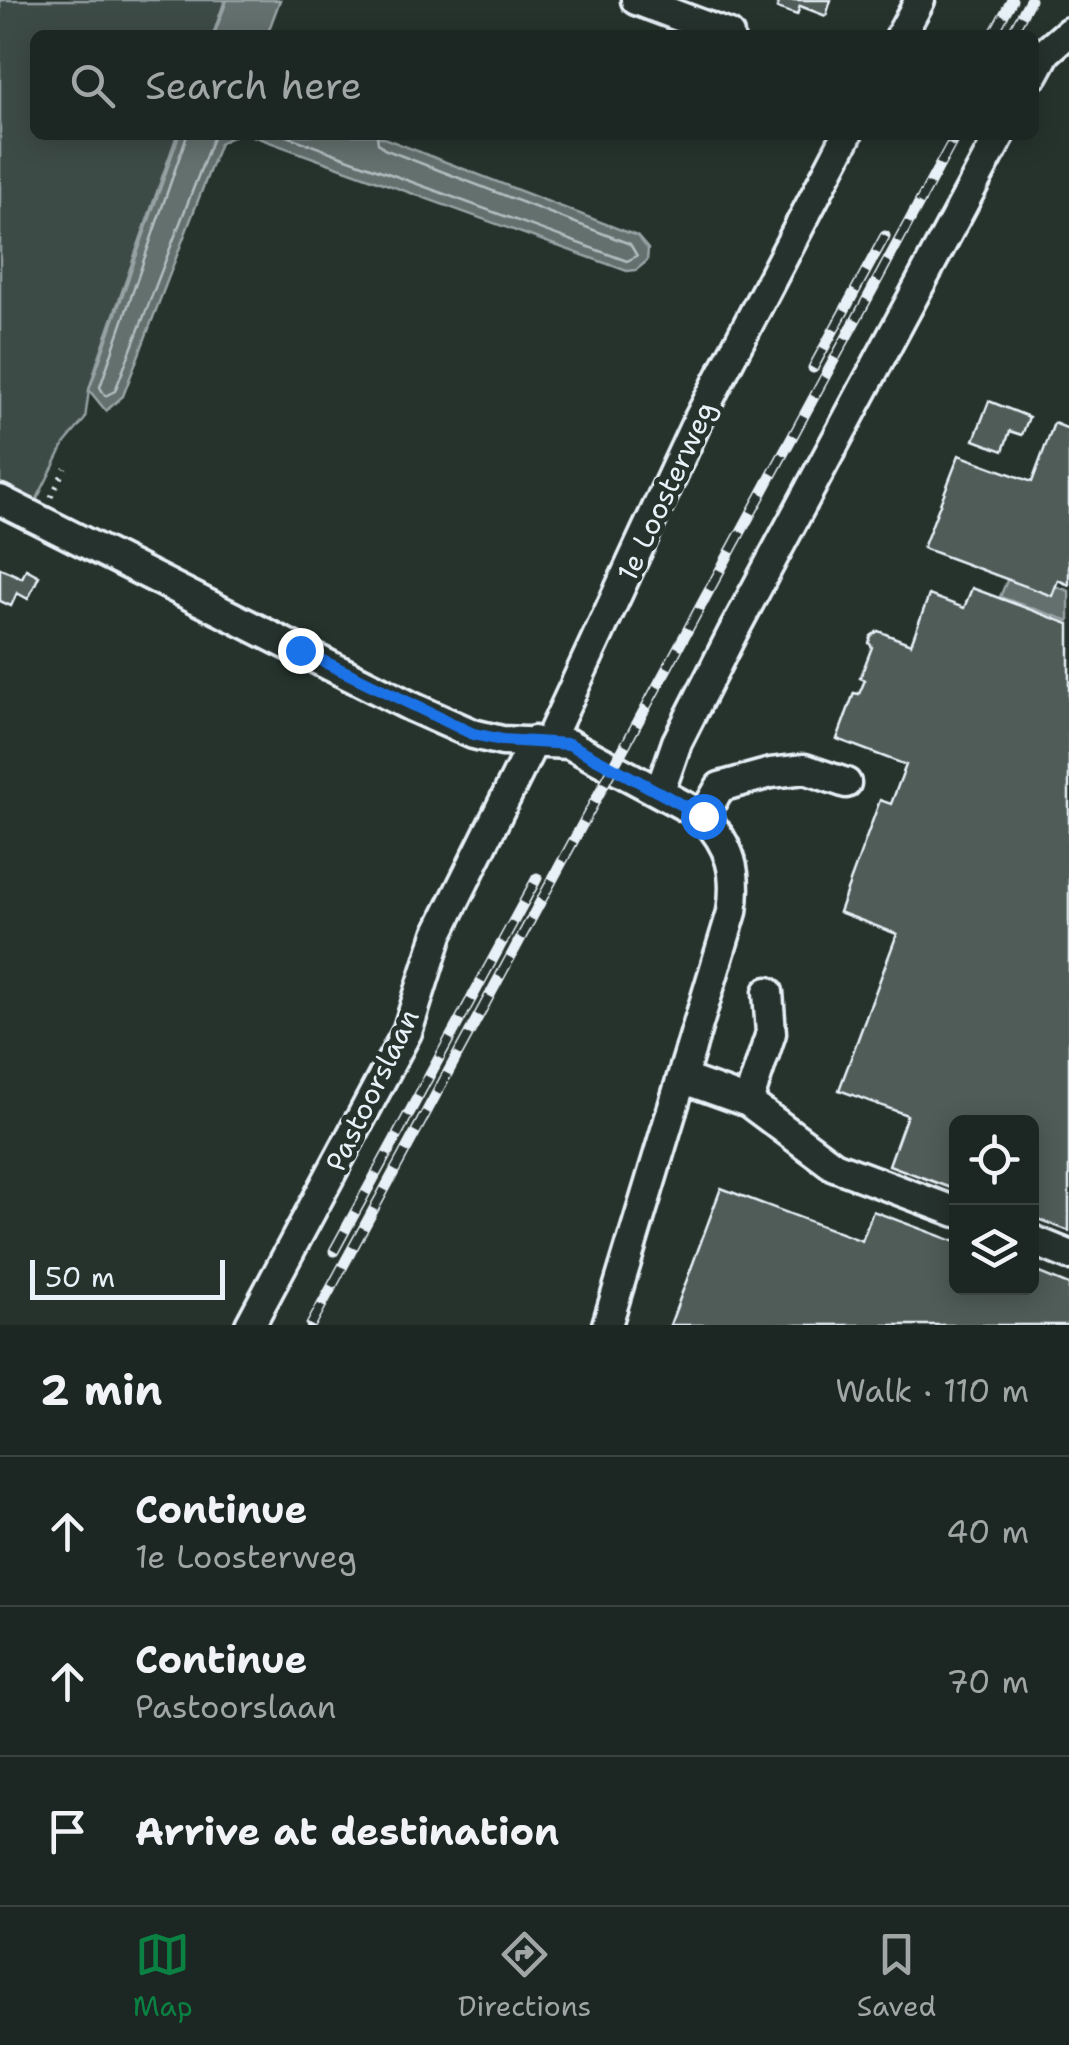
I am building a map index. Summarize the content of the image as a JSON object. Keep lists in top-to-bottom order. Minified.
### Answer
{"streets":{"street":["1e Loosterweg","Pastoorslaan"]},"crossings":[["1e Loosterweg","Pastoorslaan"]],"scale_bar":"50 m","page":{"search":"Search here","scale":"50 m","heading":["2 min","Walk · 110 m"],"list":[["Continue","1e Loosterweg","40 m"],["Continue","Pastoorslaan","70 m"],"Arrive at destination"],"nav":["Map","Directions","Saved"]}}
